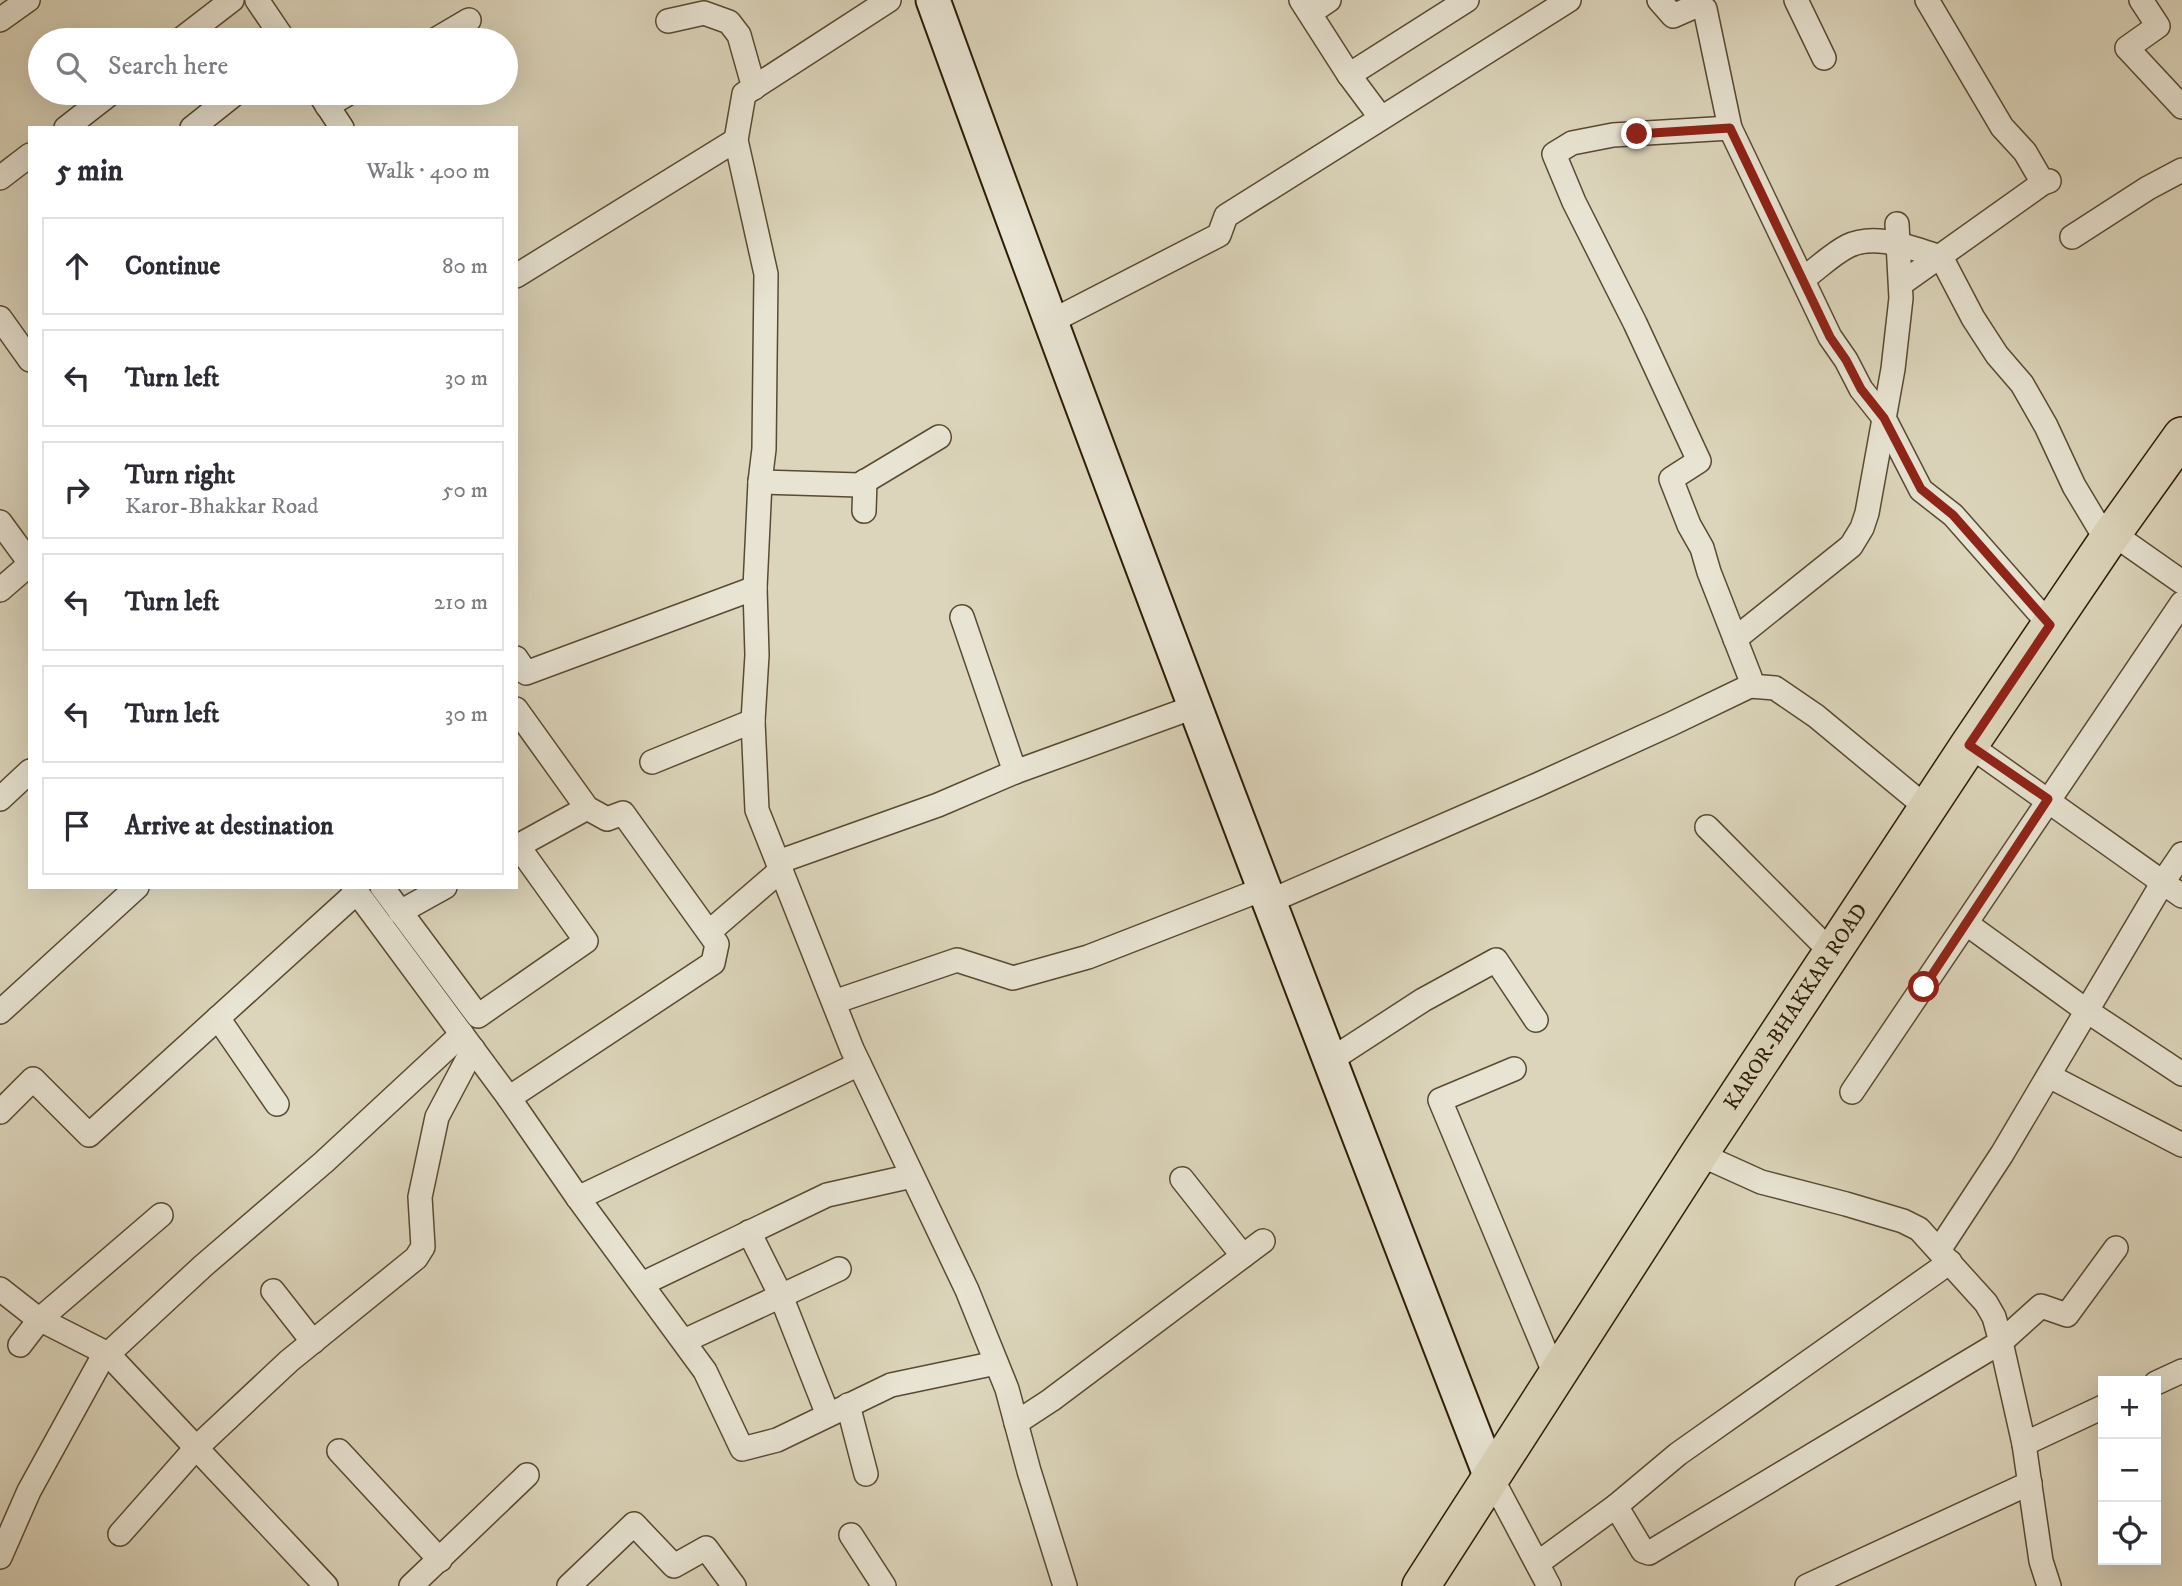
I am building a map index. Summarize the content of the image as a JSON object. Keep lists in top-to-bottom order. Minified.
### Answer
{"streets":{"main road":["KAROR-BHAKKAR ROAD"]},"page":{"search":"Search here","heading":["5 min","Walk · 400 m"],"list":[["Continue","80 m"],["Turn left","30 m"],["Turn right","Karor-Bhakkar Road","50 m"],["Turn left","210 m"],["Turn left","30 m"],"Arrive at destination"],"map_buttons":["+","−"]}}
